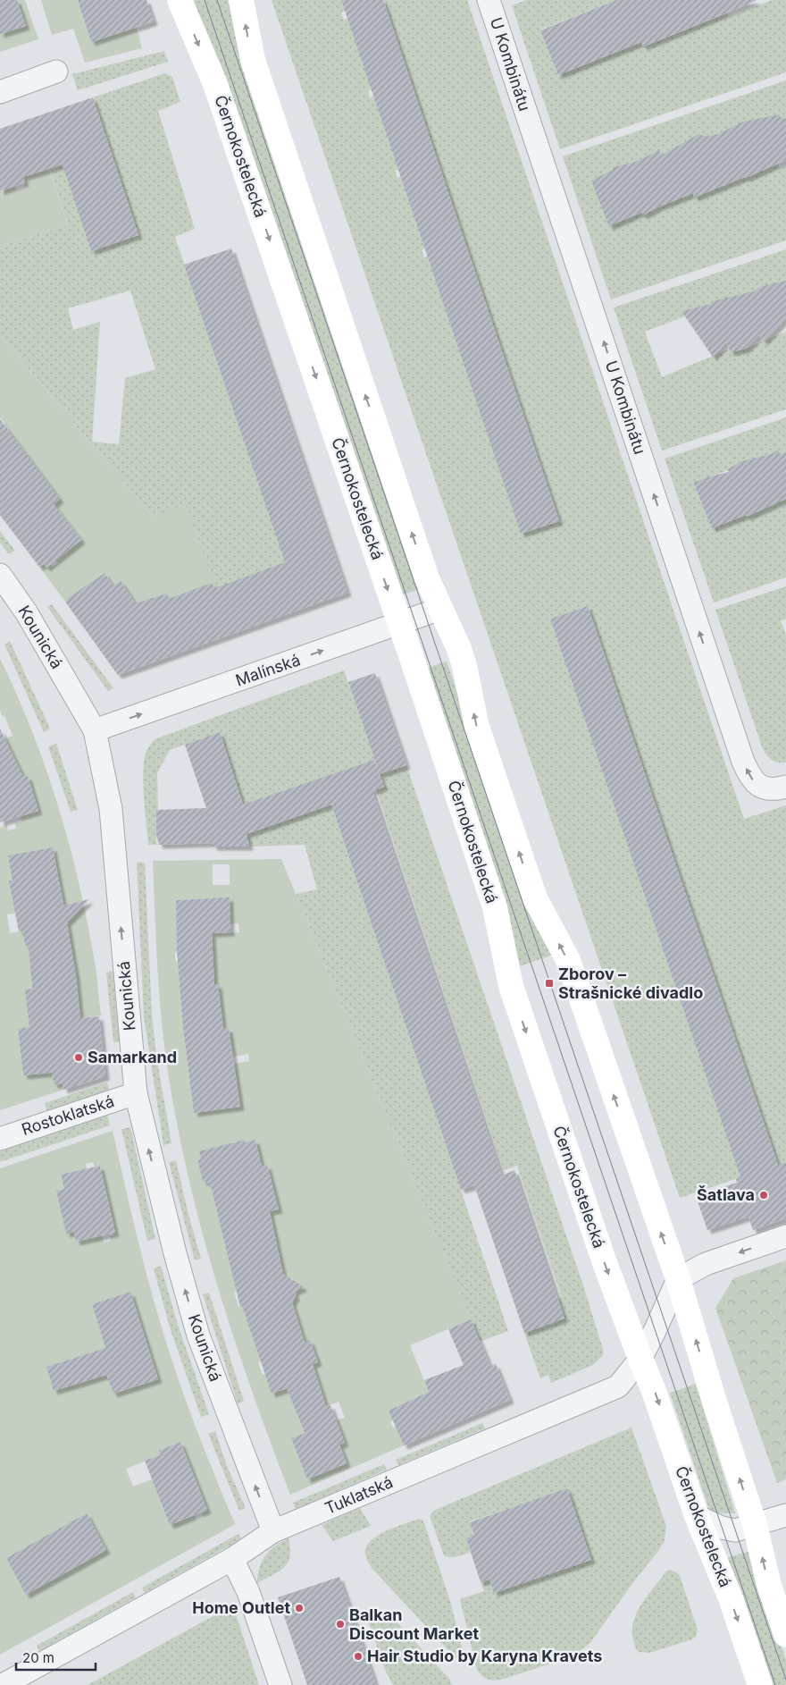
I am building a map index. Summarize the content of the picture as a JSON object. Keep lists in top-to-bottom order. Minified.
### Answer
{"streets":{"main road":["Černokostelecká"],"street":["U Kombinátu","Kounická","Malínská","Rostoklatská","Tuklatská"]},"crossings":[["Černokostelecká","Malínská"],["Černokostelecká","Tuklatská"],["Kounická","Malínská"],["Kounická","Rostoklatská"],["Kounická","Tuklatská"]],"one_way":["U Kombinátu","Kounická","Malínská"],"places":{"transit":["Zborov – Strašnické divadlo"],"other":["Samarkand","Šatlava","Home Outlet","Balkan Discount Market","Hair Studio by Karyna Kravets"]},"scale_bar":"20 m"}
